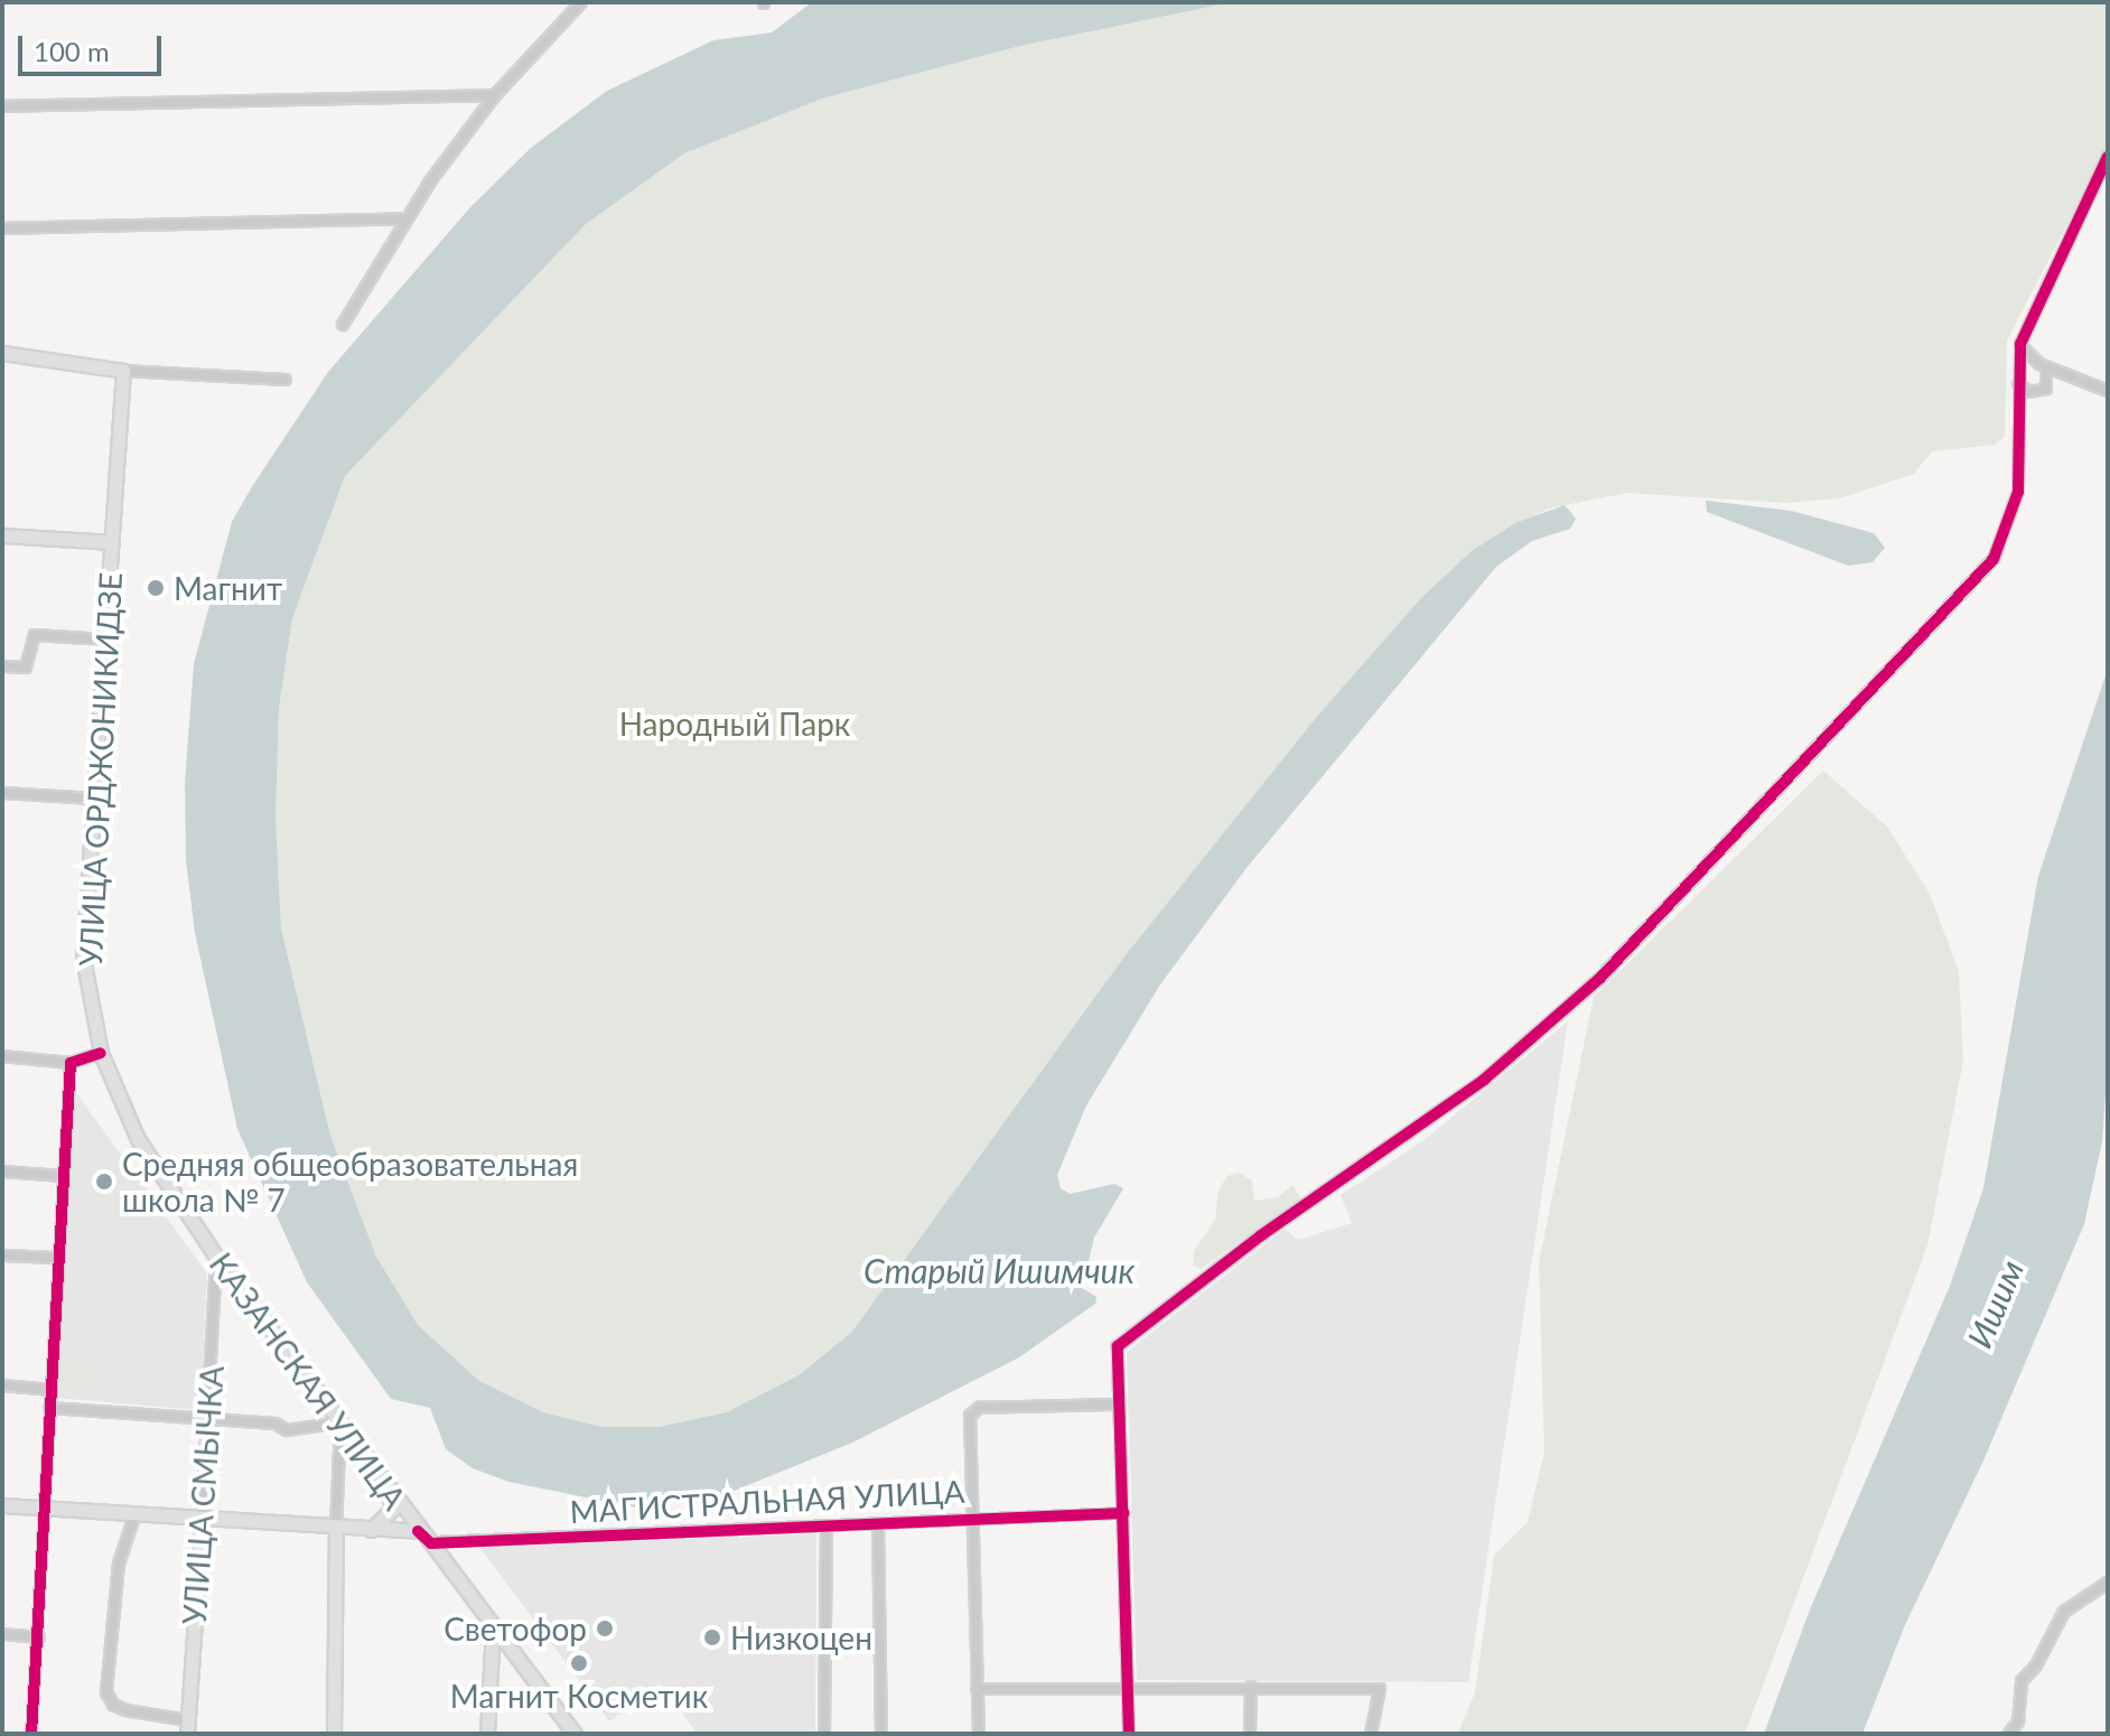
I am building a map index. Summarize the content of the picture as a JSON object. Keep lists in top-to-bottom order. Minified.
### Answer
{"streets":{"main road":["УЛИЦА ОРДЖОНИКИДЗЕ","КАЗАНСКАЯ УЛИЦА","УЛИЦА СМЫЧКА","МАГИСТРАЛЬНАЯ УЛИЦА"]},"crossings":[["УЛИЦА ОРДЖОНИКИДЗЕ","КАЗАНСКАЯ УЛИЦА"],["КАЗАНСКАЯ УЛИЦА","УЛИЦА СМЫЧКА"],["КАЗАНСКАЯ УЛИЦА","МАГИСТРАЛЬНАЯ УЛИЦА"],["УЛИЦА СМЫЧКА","МАГИСТРАЛЬНАЯ УЛИЦА"]],"water":["Старый Ишимчик","Ишим"],"parks":["Народный Парк"],"places":["Магнит","Средняя общеобразовательная школа № 7","Светофор","Низкоцен","Магнит Косметик"],"scale_bar":"100 m"}
